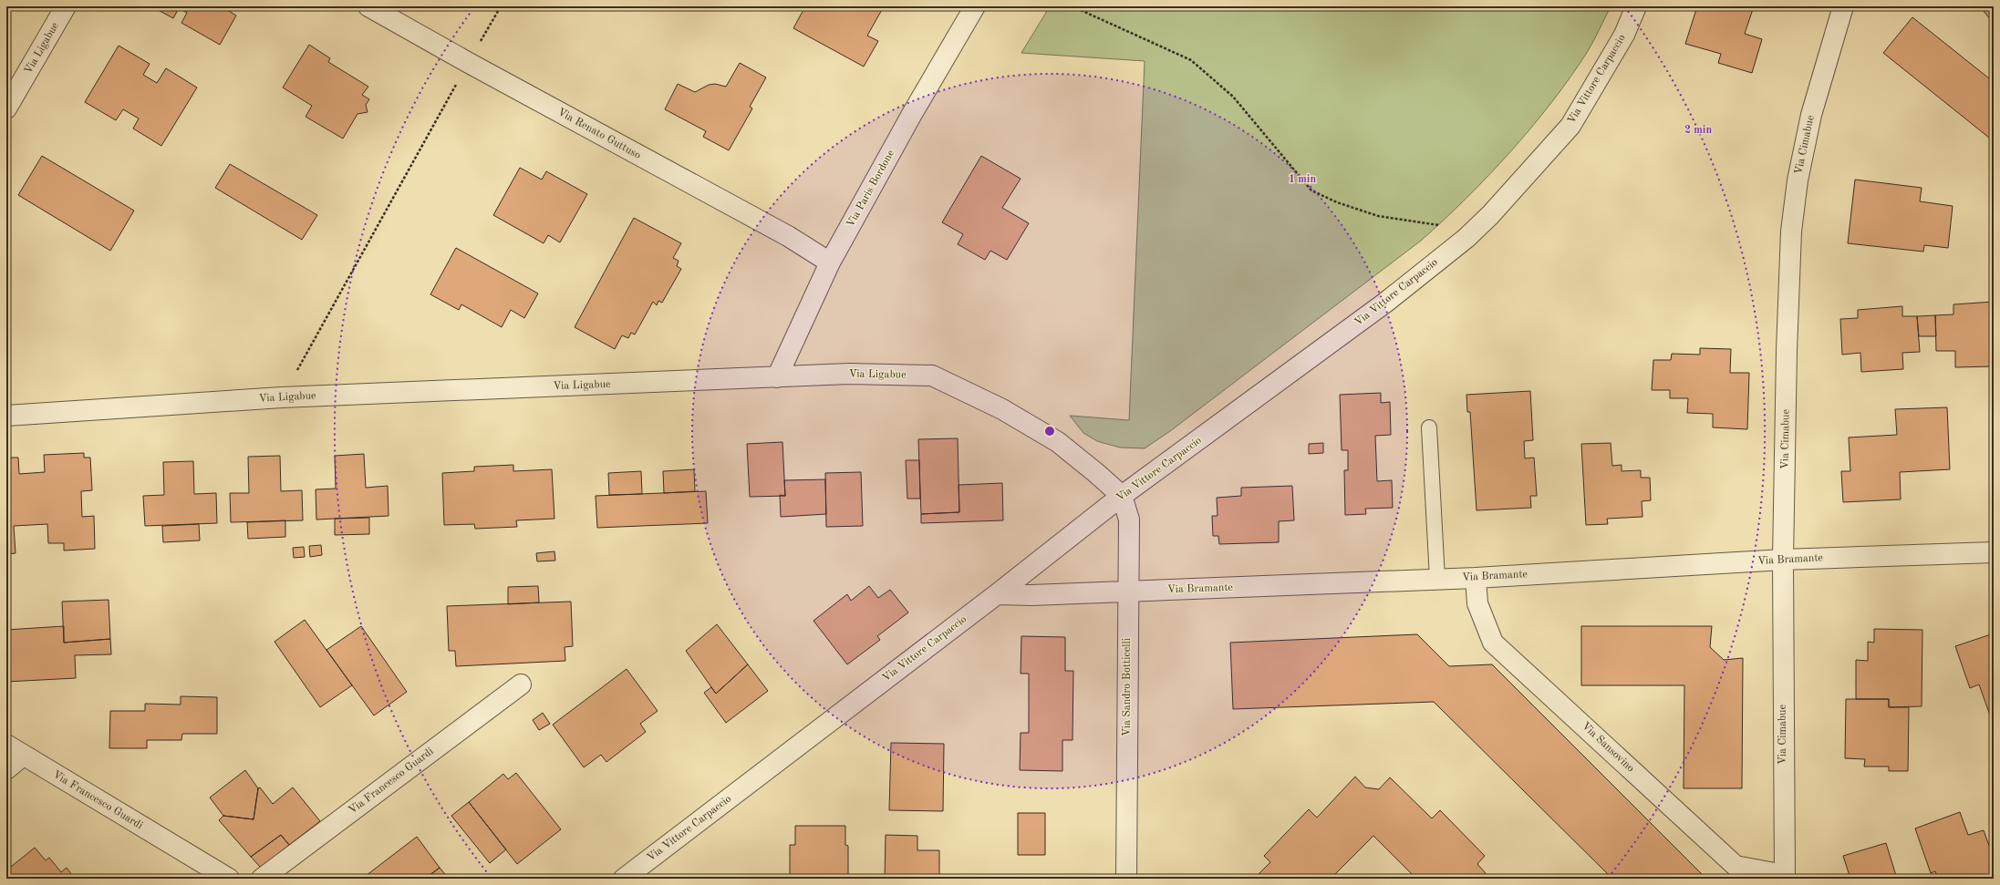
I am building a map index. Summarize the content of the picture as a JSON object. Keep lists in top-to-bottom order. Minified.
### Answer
{"streets":{"street":["Via Ligabue","Via Vittore Carpaccio","Via Renato Guttuso","Via Cimabue","Via Paris Bordone","Via Bramante","Via Sandro Botticelli","Via Sansovino","Via Francesco Guardi"]},"crossings":[["Via Ligabue","Via Vittore Carpaccio"],["Via Ligabue","Via Paris Bordone"],["Via Ligabue","Via Sandro Botticelli"],["Via Vittore Carpaccio","Via Bramante"],["Via Vittore Carpaccio","Via Sandro Botticelli"],["Via Renato Guttuso","Via Paris Bordone"],["Via Cimabue","Via Bramante"],["Via Cimabue","Via Sansovino"],["Via Bramante","Via Sandro Botticelli"],["Via Bramante","Via Sansovino"]],"rings":["2 min","1 min"]}
